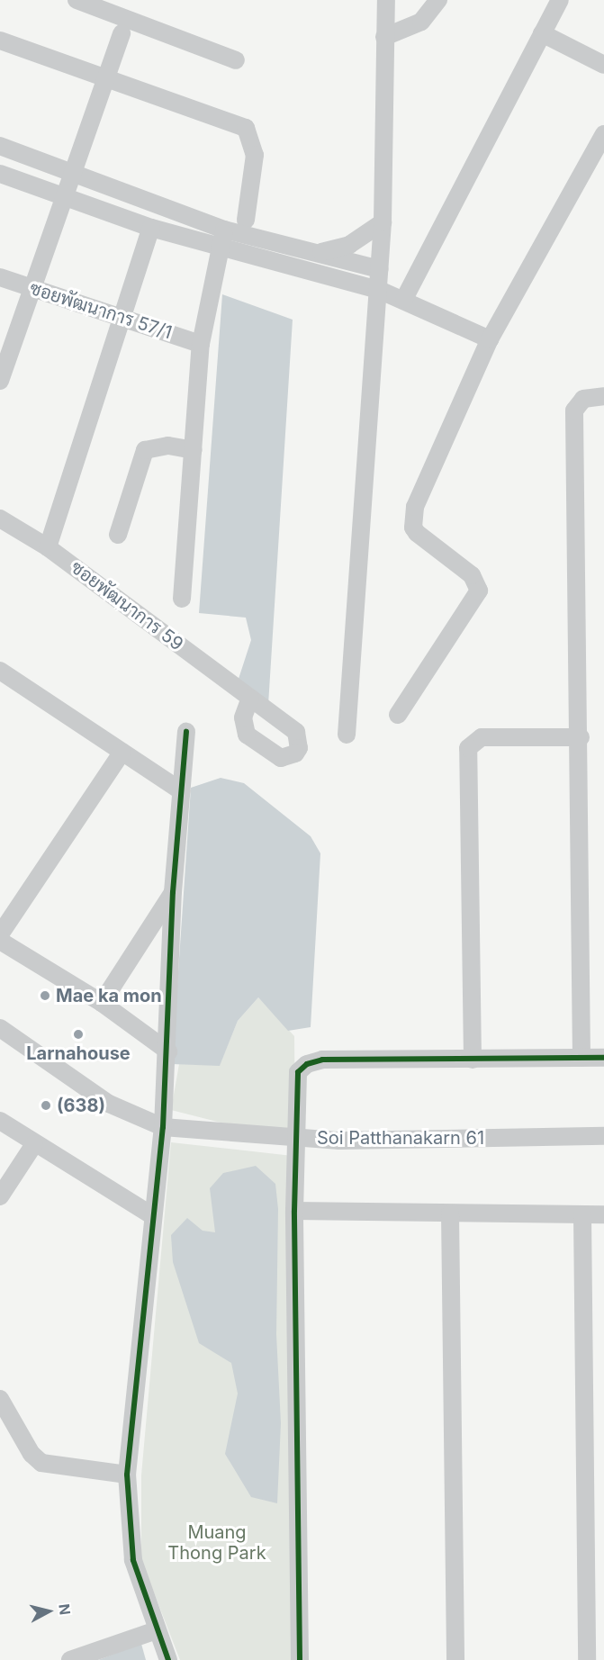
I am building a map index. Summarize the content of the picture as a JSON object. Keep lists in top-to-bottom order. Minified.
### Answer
{"streets":{"street":["ซอยพัฒนาการ 57/1","ซอยพัฒนาการ 59","Soi Patthanakarn 61"]},"parks":["Muang Thong Park"],"places":["Mae ka mon","Larnahouse","(638)"],"north":"right"}
